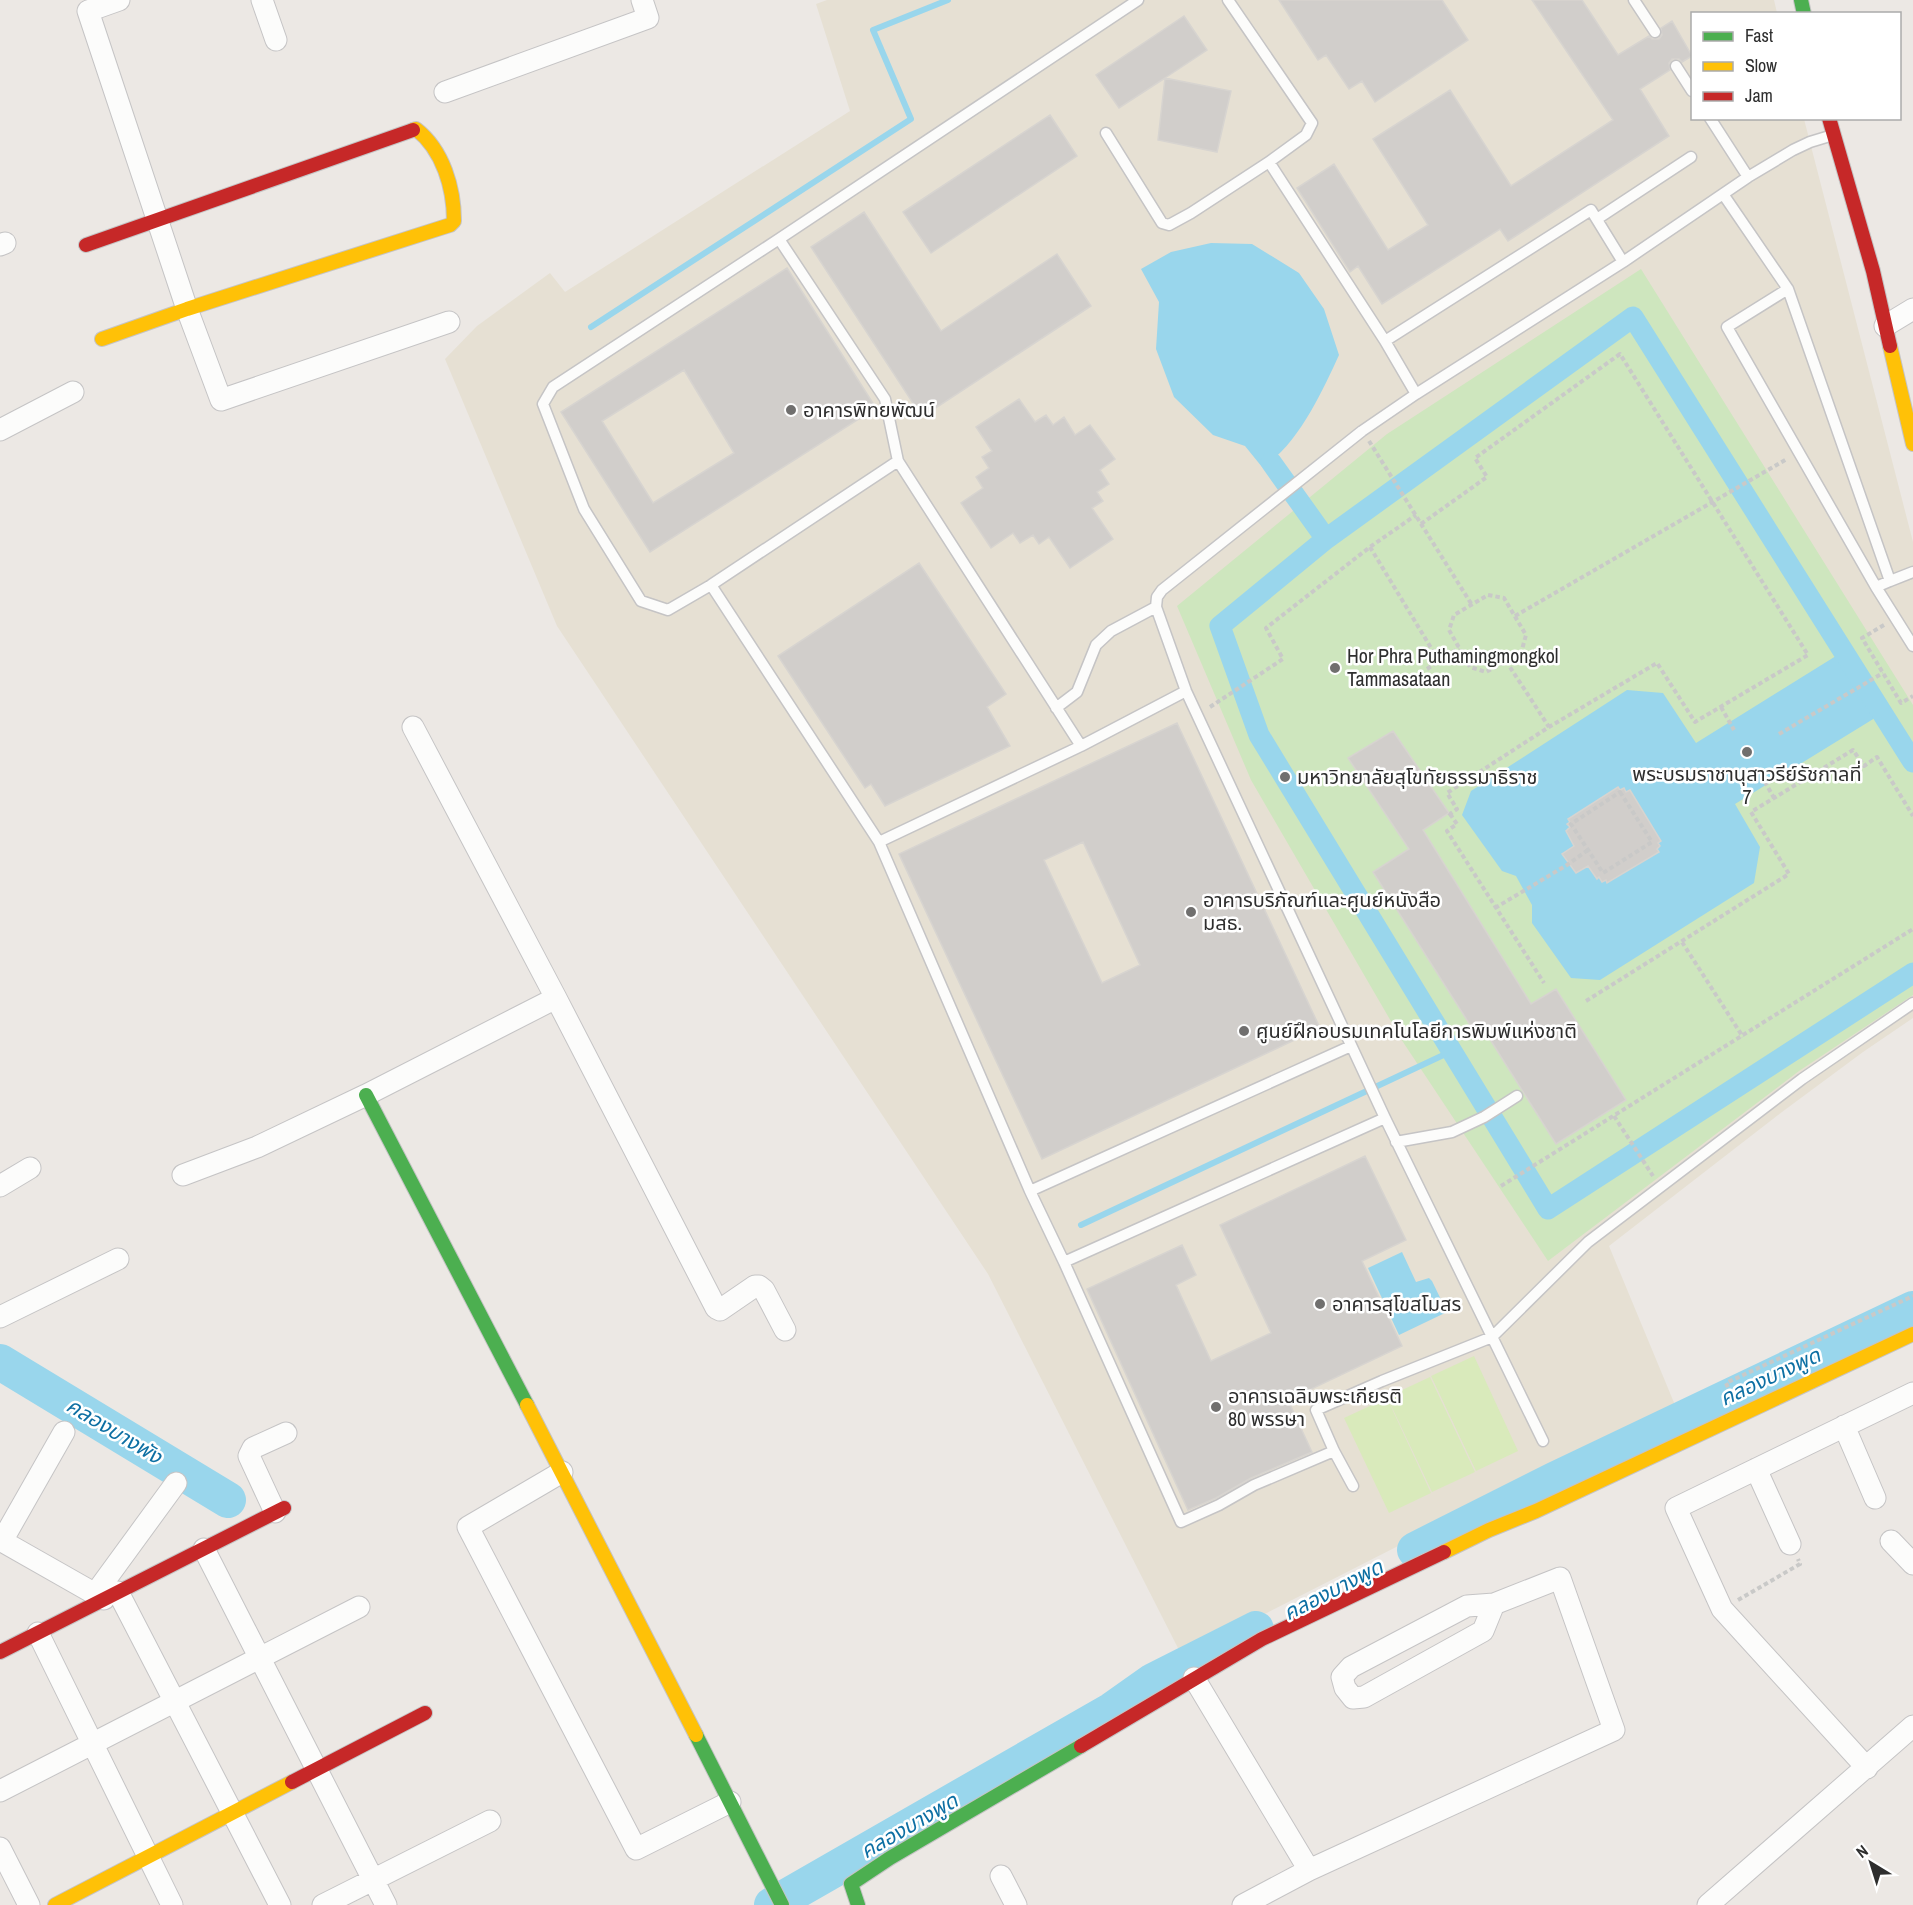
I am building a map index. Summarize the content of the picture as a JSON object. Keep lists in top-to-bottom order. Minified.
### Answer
{"water":["คลองบางพูด","คลองบางพัง"],"places":["อาคารพิทยพัฒน์","Hor Phra Puthamingmongkol Tammasataan","พระบรมราชานุสาวรีย์รัชกาลที่ 7","มหาวิทยาลัยสุโขทัยธรรมาธิราช","อาคารบริภัณฑ์และศูนย์หนังสือ มสธ.","ศูนย์ฝึกอบรมเทคโนโลยีการพิมพ์แห่งชาติ","อาคารสุโขสโมสร","อาคารเฉลิมพระเกียรติ 80 พรรษา"],"legend":["Fast","Slow","Jam"],"north":"top left"}
